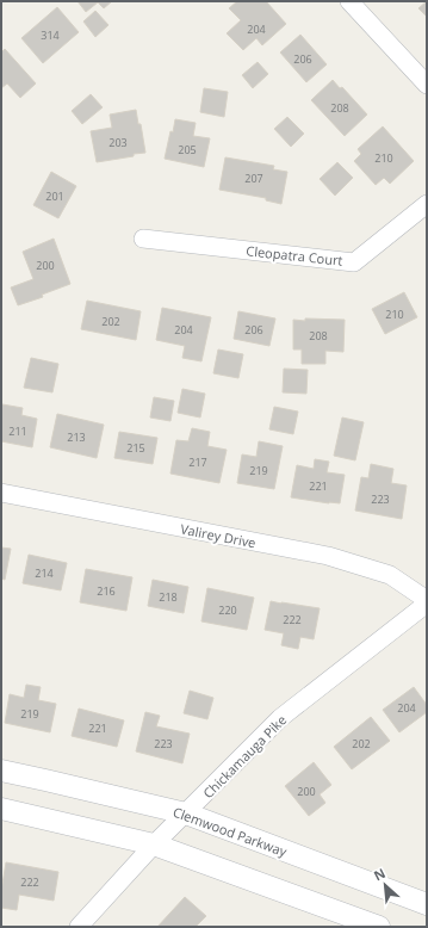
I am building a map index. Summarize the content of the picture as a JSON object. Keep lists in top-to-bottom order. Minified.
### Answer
{"streets":{"street":["Cleopatra Court","Valirey Drive","Chickamauga Pike","Clemwood Parkway"]},"crossings":[["Valirey Drive","Chickamauga Pike"],["Chickamauga Pike","Clemwood Parkway"]],"house_numbers":["204","314","206","208","203","205","210","207","201","200","210","202","204","206","208","211","213","215","217","219","221","223","214","216","218","220","222","204","219","221","223","202","200","222"],"north":"top left"}
